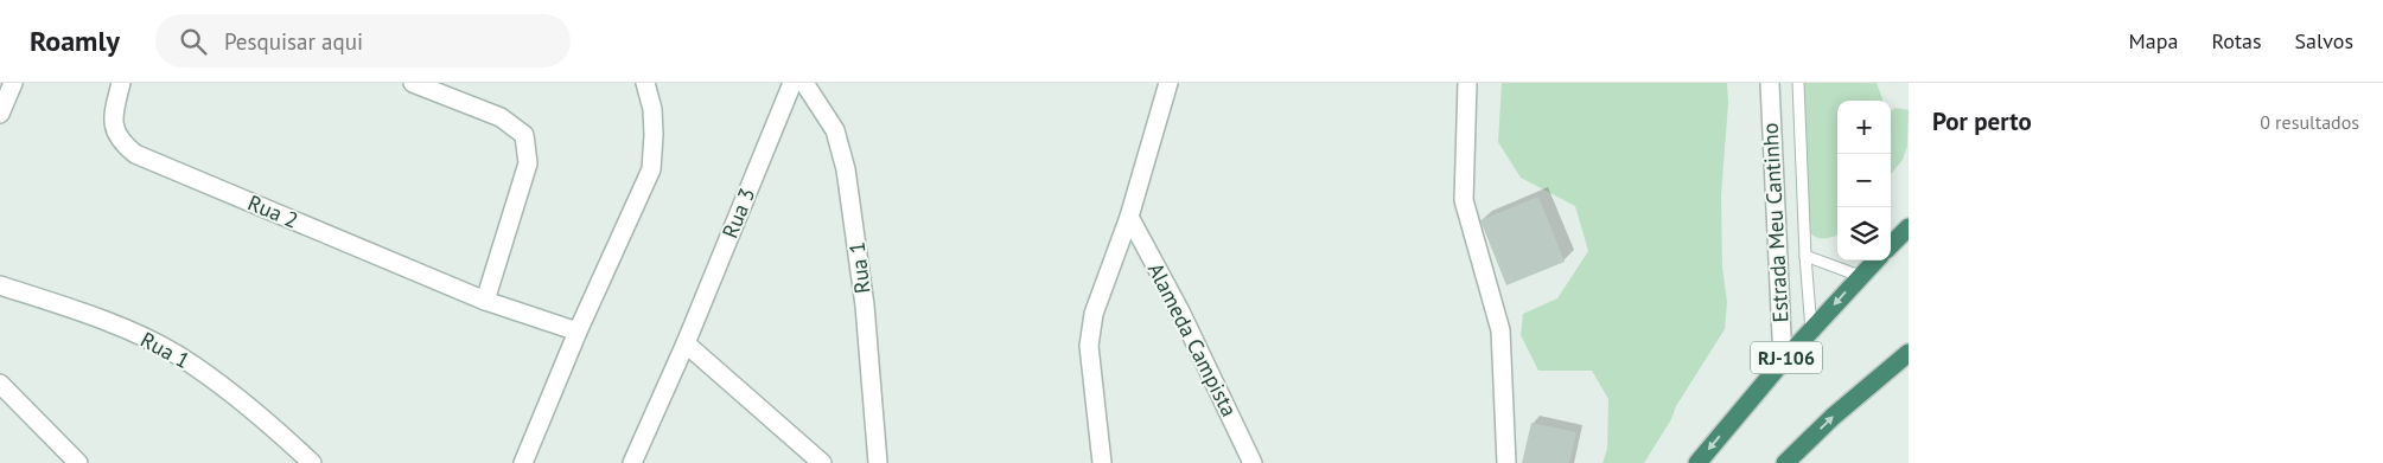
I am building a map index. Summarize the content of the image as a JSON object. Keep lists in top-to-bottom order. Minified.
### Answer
{"streets":{"highway":["RJ-106"],"street":["Rua 2","Rua 3","Estrada Meu Cantinho","Rua 1","Alameda Campista"]},"crossings":[["Estrada Meu Cantinho","RJ-106"]],"page":{"header":"Roamly","search":"Pesquisar aqui","nav":["Mapa","Rotas","Salvos"],"heading":["Por perto","0 resultados"],"map_buttons":["+","−"]}}
